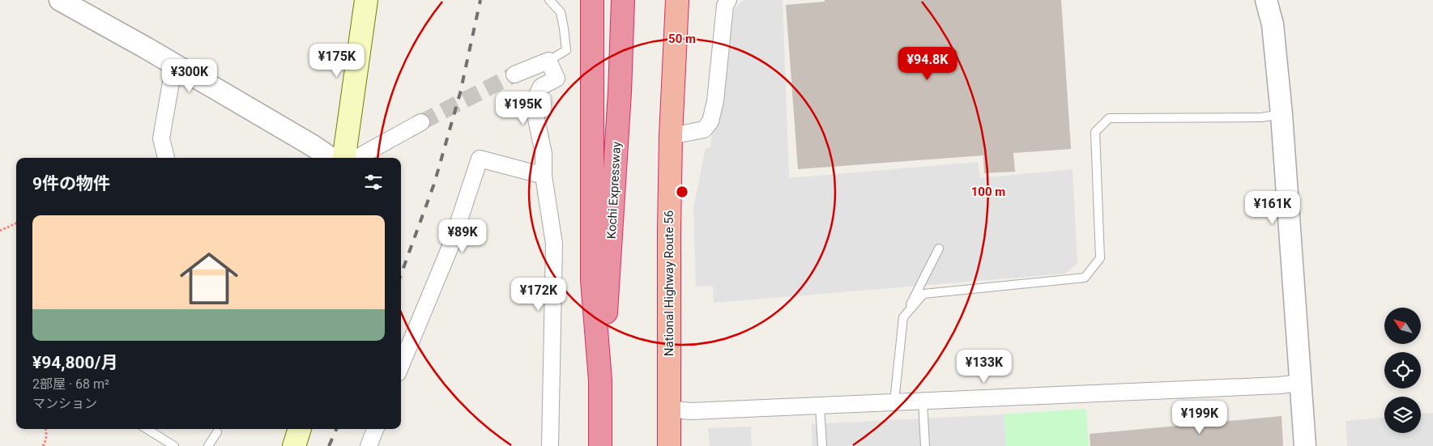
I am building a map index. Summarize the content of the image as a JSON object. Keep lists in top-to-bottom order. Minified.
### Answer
{"streets":{"highway":["Kochi Expressway","National Highway Route 56"]},"north":"top left","page":{"price":["¥175K","¥94.8K","¥300K","¥195K","¥161K","¥89K","¥172K","¥133K","¥199K"],"heading":"9件の物件","list":[{"name":"¥94,800/月","note":"2部屋 · 68 m² · マンション"}]},"rings":["50 m","100 m"]}
